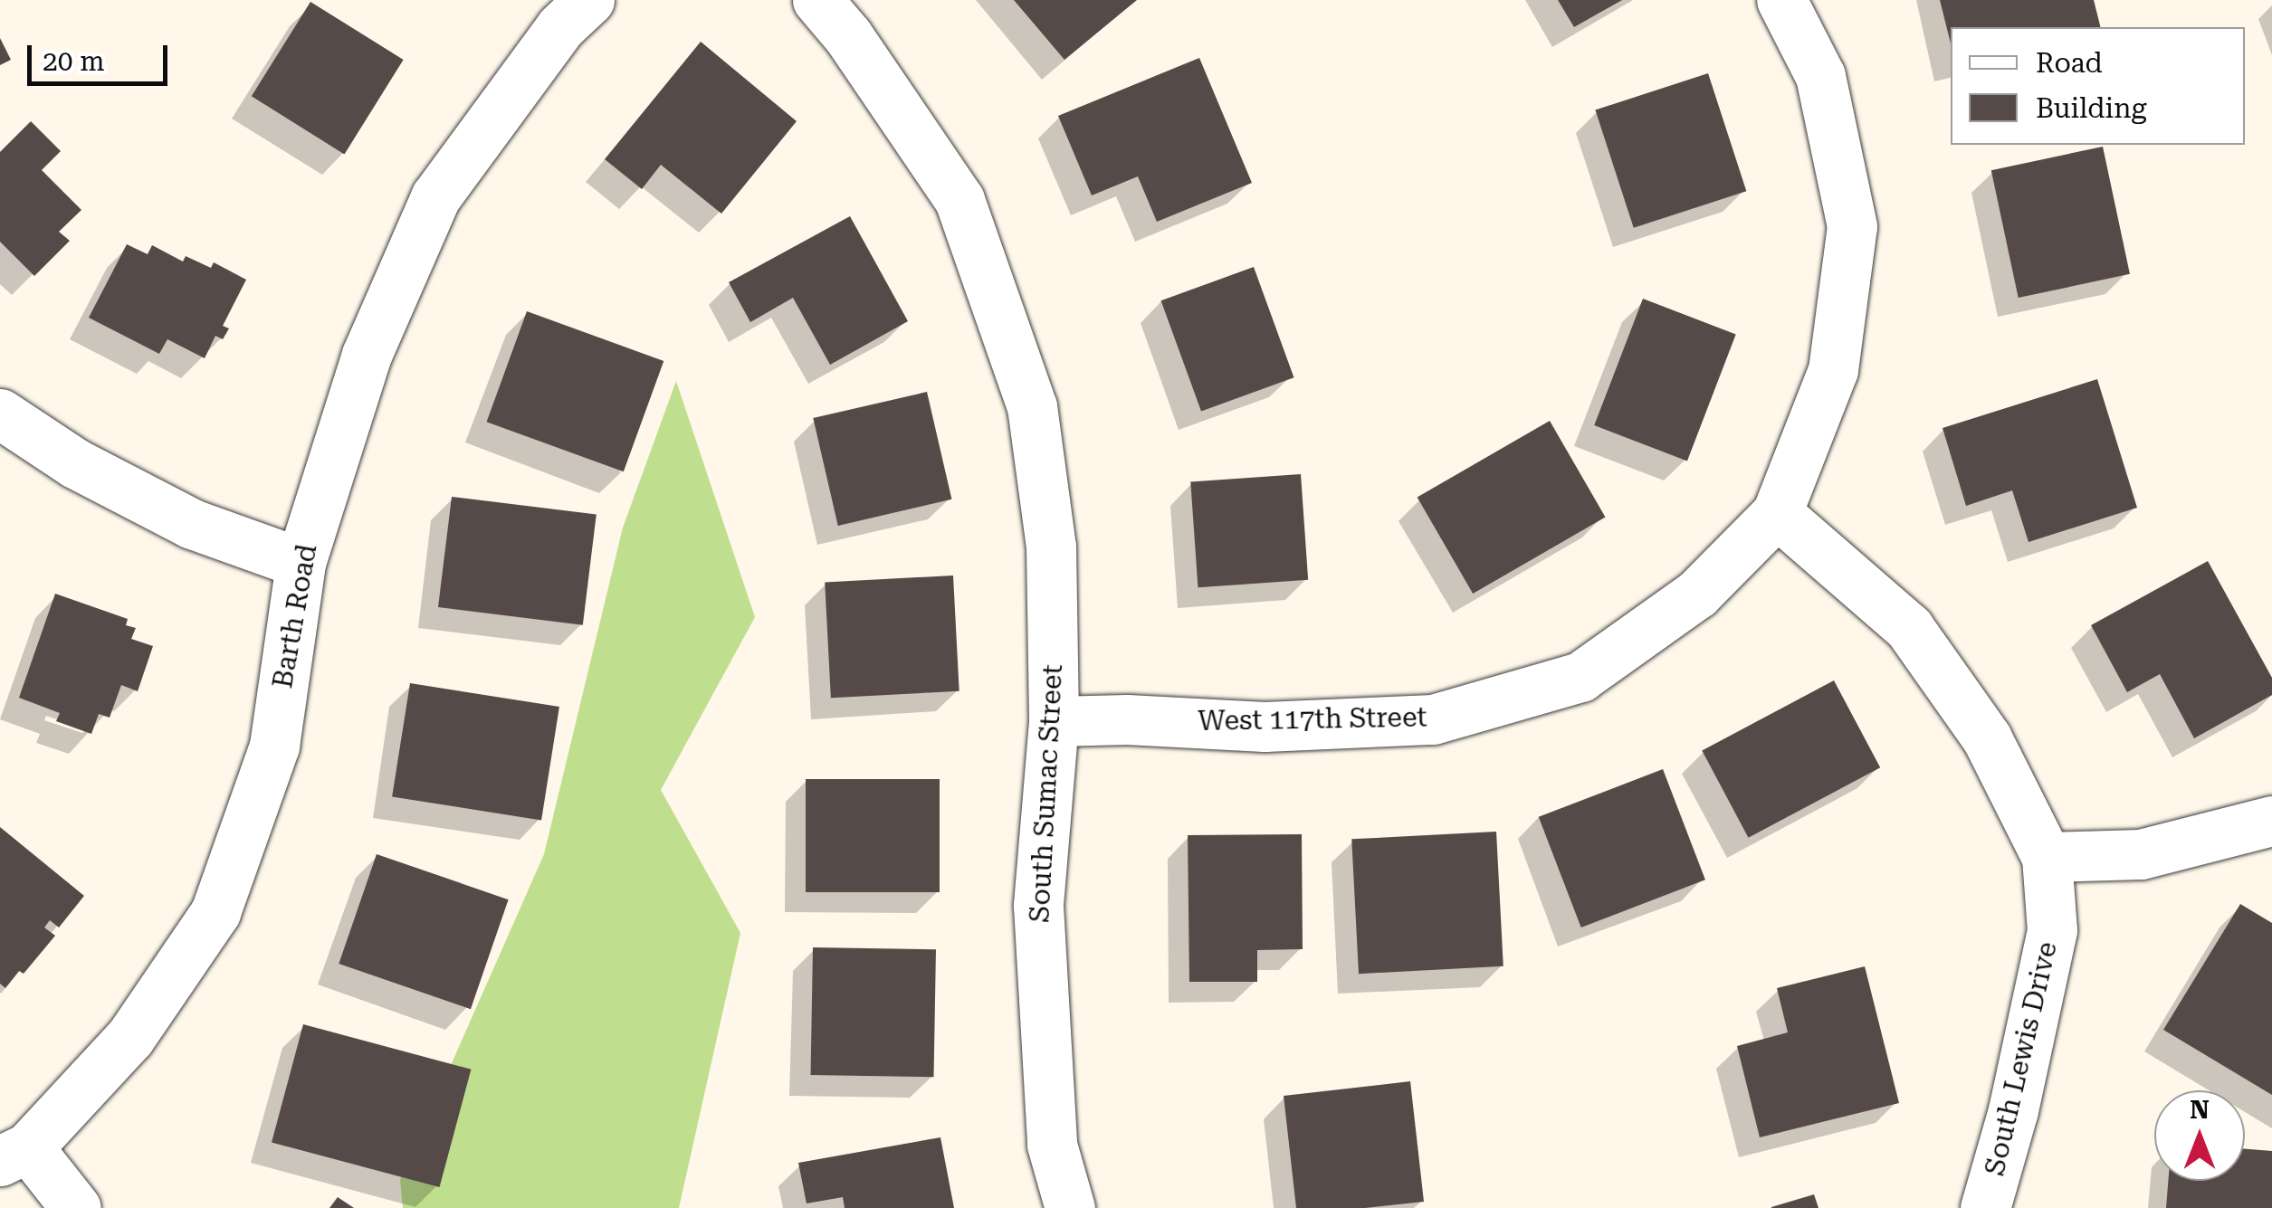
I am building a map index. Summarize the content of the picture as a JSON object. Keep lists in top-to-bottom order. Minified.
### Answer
{"streets":{"street":["Barth Road","West 117th Street","South Sumac Street","South Lewis Drive"]},"crossings":[["West 117th Street","South Sumac Street"],["West 117th Street","South Lewis Drive"]],"legend":["Road","Building"],"scale_bar":"20 m","north":"top"}
